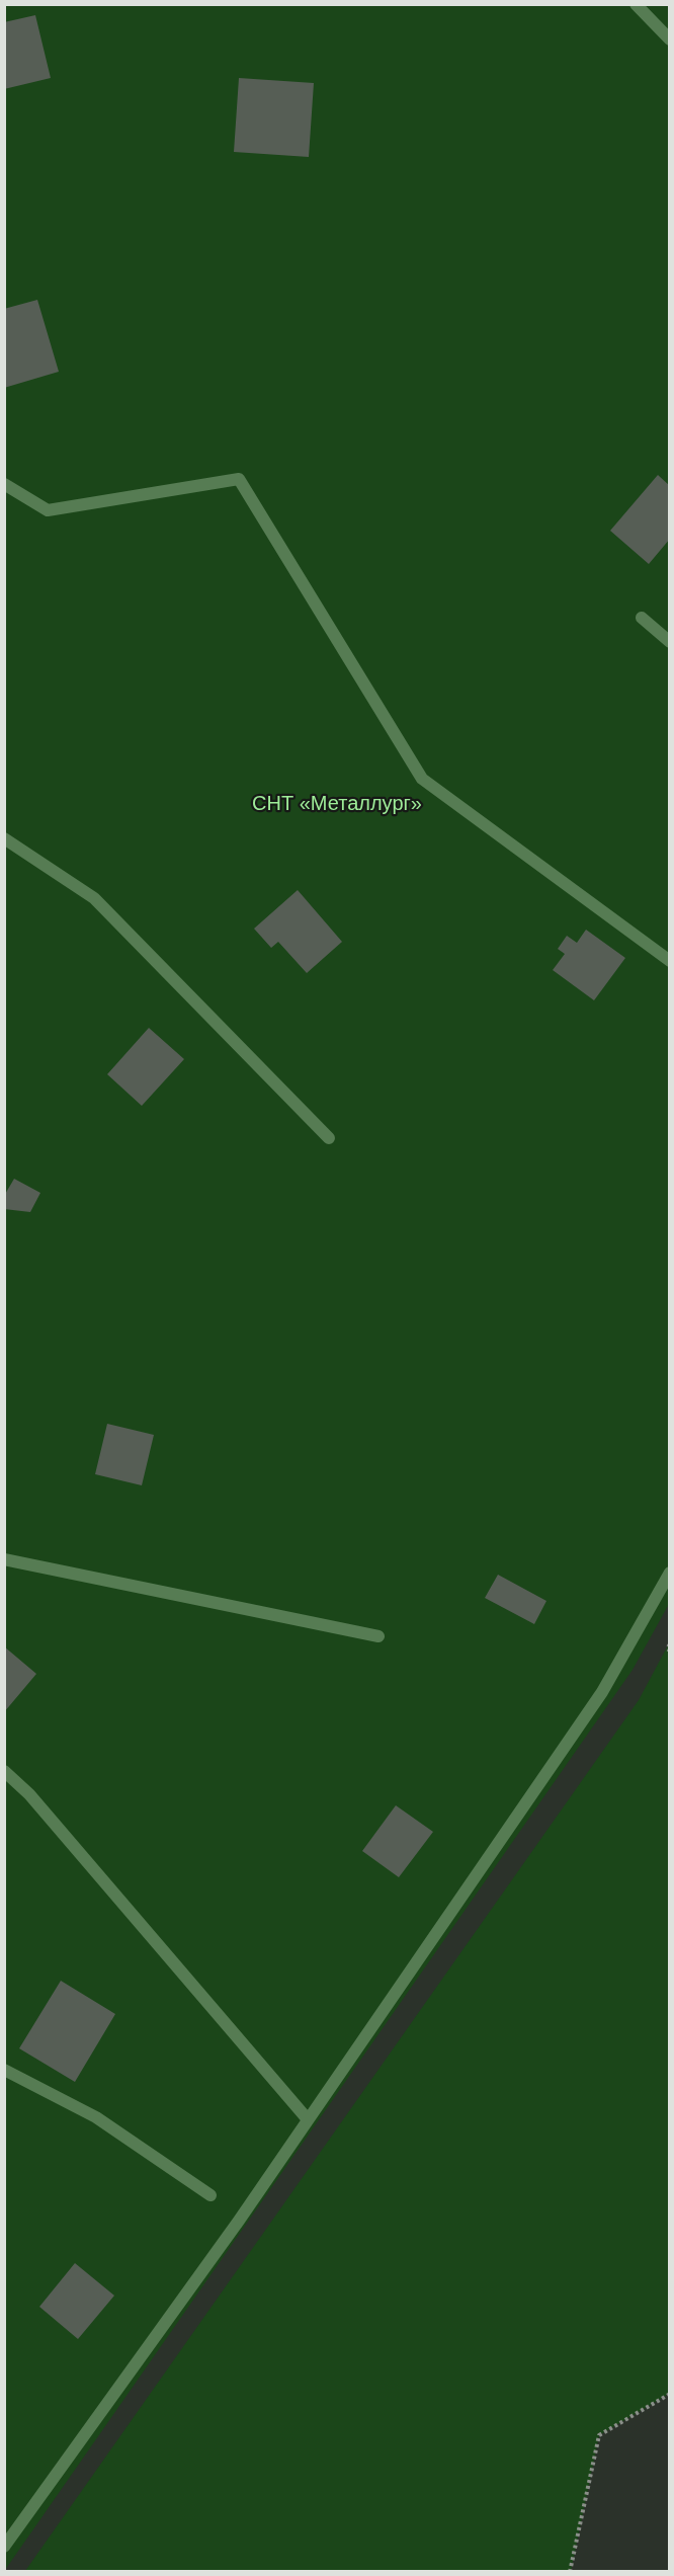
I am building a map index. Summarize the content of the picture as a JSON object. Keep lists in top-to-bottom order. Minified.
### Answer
{"parks":["СНТ «Металлург»"]}
